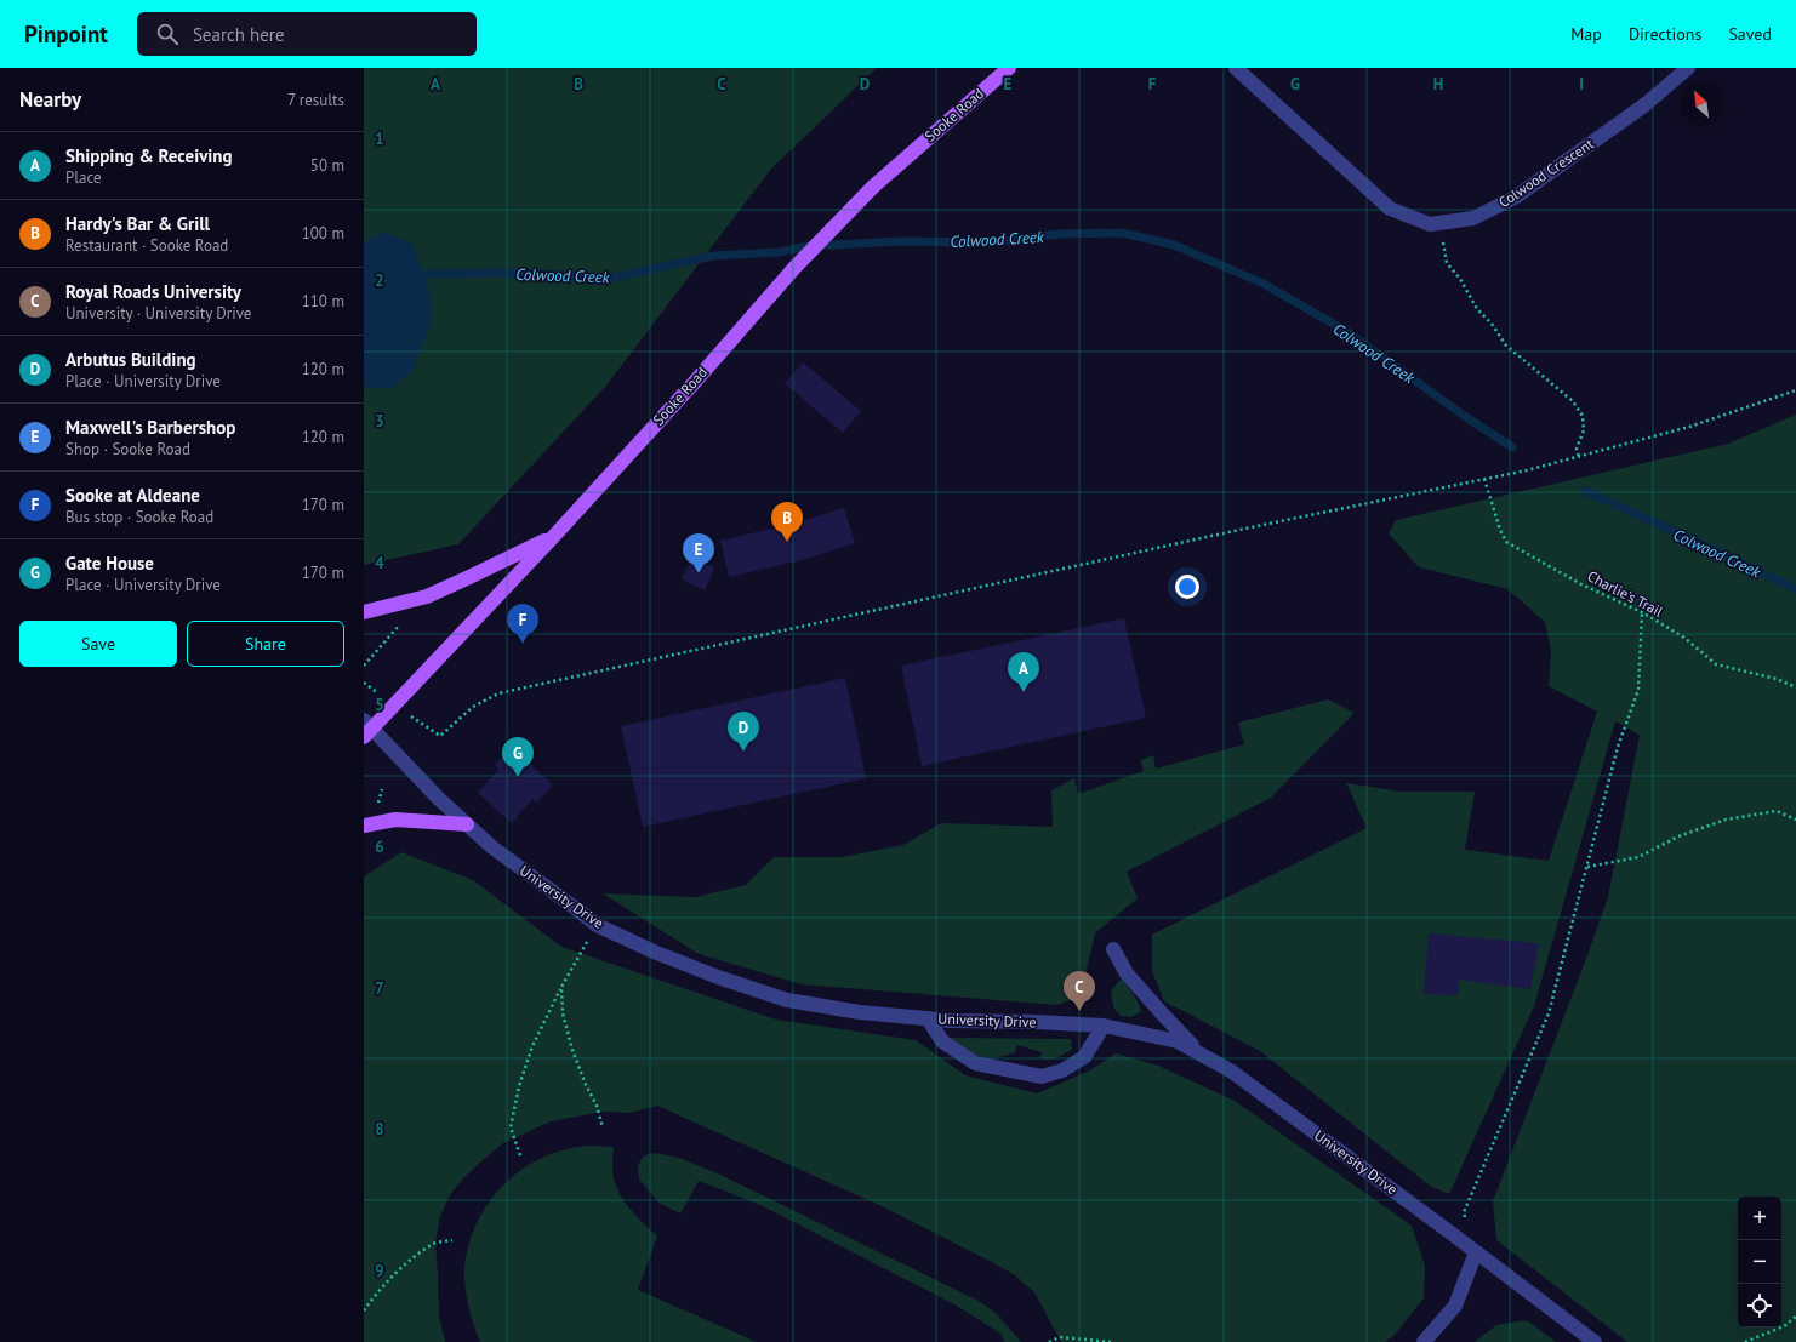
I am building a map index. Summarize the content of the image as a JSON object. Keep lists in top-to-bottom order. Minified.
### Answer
{"streets":{"main road":["Sooke Road"],"street":["Colwood Crescent","University Drive"],"path":["Charlie's Trail"]},"crossings":[["Sooke Road","University Drive"]],"water":["Colwood Creek"],"north":"top left","page":{"header":"Pinpoint","search":"Search here","nav":["Map","Directions","Saved"],"heading":["Nearby","7 results"],"list":[{"mark":"A","name":"Shipping & Receiving","note":"Place","value":"50 m"},{"mark":"B","name":"Hardy's Bar & Grill","note":"Restaurant · Sooke Road","value":"100 m"},{"mark":"C","name":"Royal Roads University","note":"University · University Drive","value":"110 m"},{"mark":"D","name":"Arbutus Building","note":"Place · University Drive","value":"120 m"},{"mark":"E","name":"Maxwell's Barbershop","note":"Shop · Sooke Road","value":"120 m"},{"mark":"F","name":"Sooke at Aldeane","note":"Bus stop · Sooke Road","value":"170 m"},{"mark":"G","name":"Gate House","note":"Place · University Drive","value":"170 m"}],"pins":["B","E","F","A","D","G","C"],"buttons":["Save","Share"],"map_buttons":["+","−"]},"grid":{"columns":["A","B","C","D","E","F","G","H","I"],"rows":["1","2","3","4","5","6","7","8","9"]}}
